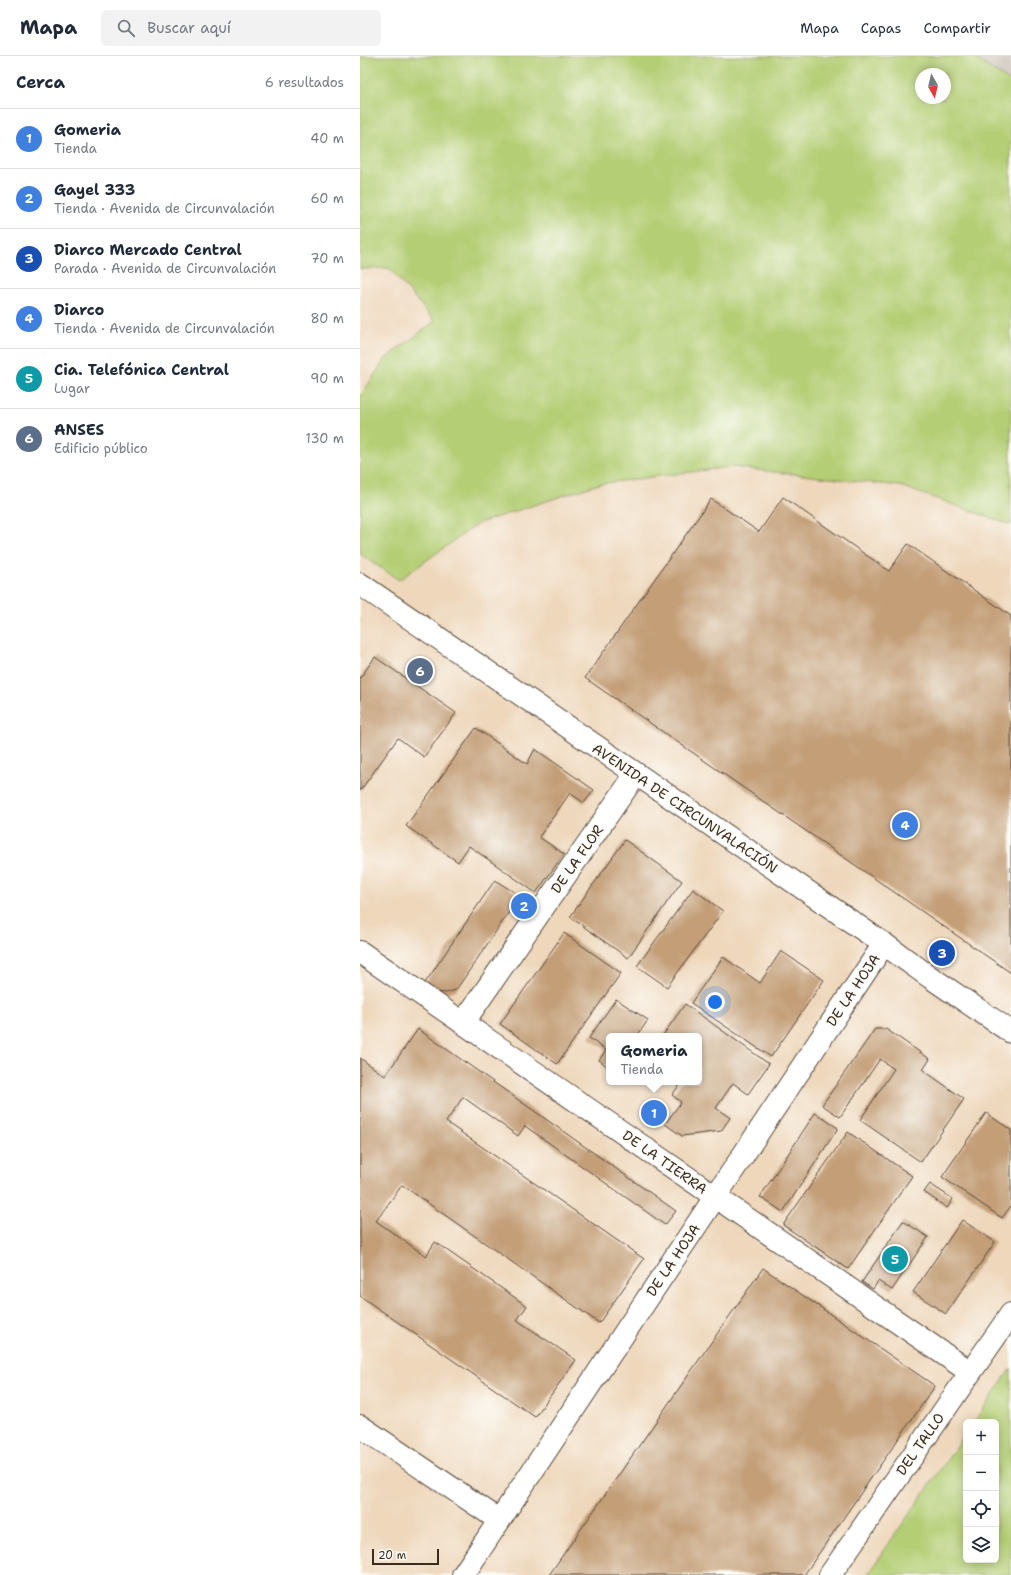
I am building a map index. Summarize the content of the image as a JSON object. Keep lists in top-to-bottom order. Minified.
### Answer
{"streets":{"street":["AVENIDA DE CIRCUNVALACIÓN","DE LA FLOR","DE LA HOJA","DE LA TIERRA","DEL TALLO"]},"crossings":[["AVENIDA DE CIRCUNVALACIÓN","DE LA FLOR"],["AVENIDA DE CIRCUNVALACIÓN","DE LA HOJA"],["DE LA FLOR","DE LA TIERRA"],["DE LA HOJA","DE LA TIERRA"],["DE LA TIERRA","DEL TALLO"]],"scale_bar":"20 m","north":"bottom","page":{"header":"Mapa","search":"Buscar aquí","nav":["Mapa","Capas","Compartir"],"heading":["Cerca","6 resultados"],"list":[{"mark":"1","name":"Gomeria","note":"Tienda","value":"40 m"},{"mark":"2","name":"Gayel 333","note":"Tienda · Avenida de Circunvalación","value":"60 m"},{"mark":"3","name":"Diarco Mercado Central","note":"Parada · Avenida de Circunvalación","value":"70 m"},{"mark":"4","name":"Diarco","note":"Tienda · Avenida de Circunvalación","value":"80 m"},{"mark":"5","name":"Cia. Telefónica Central","note":"Lugar","value":"90 m"},{"mark":"6","name":"ANSES","note":"Edificio público","value":"130 m"}],"pins":["6","4","2","3","1","5"],"popup":["Gomeria","Tienda"],"map_buttons":["+","−"],"scale":"20 m"}}
